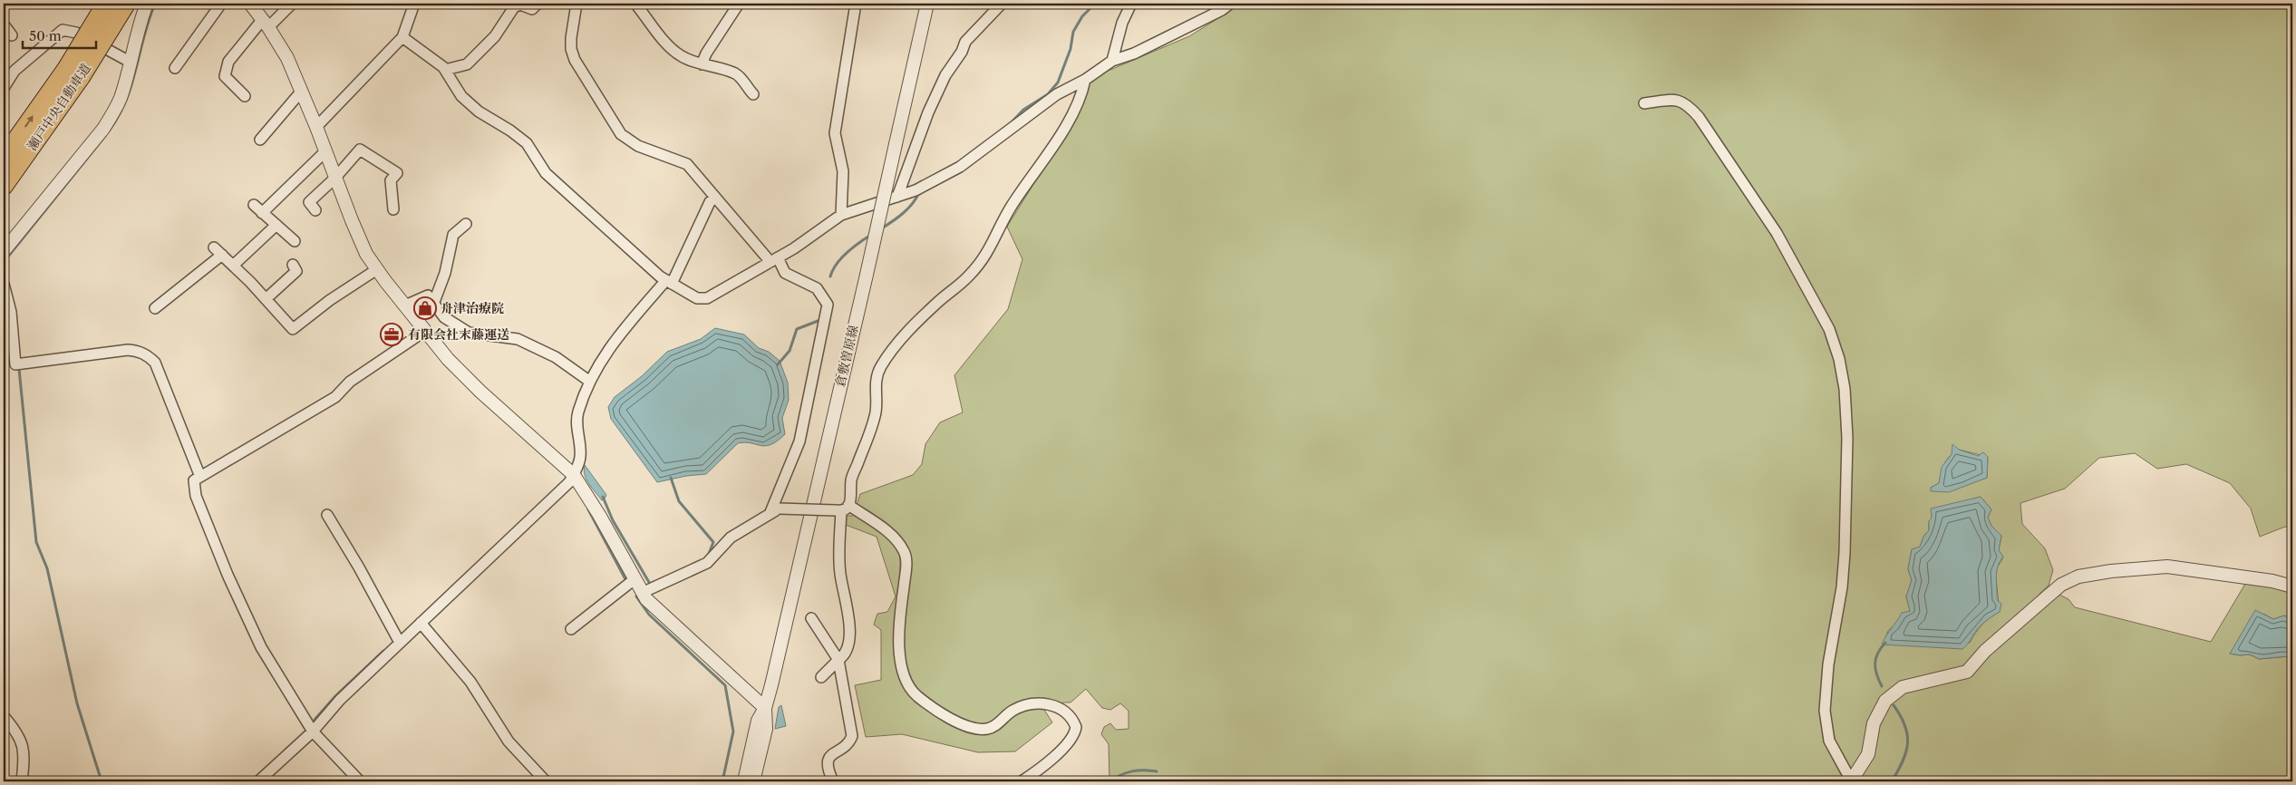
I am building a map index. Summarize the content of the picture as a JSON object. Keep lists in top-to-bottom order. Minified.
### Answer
{"streets":{"highway":["瀬戸中央自動車道"],"street":["倉敷曽原線"]},"places":{"shop":["舟津治療院"],"office":["有限会社末藤運送"]},"scale_bar":"50 m"}
